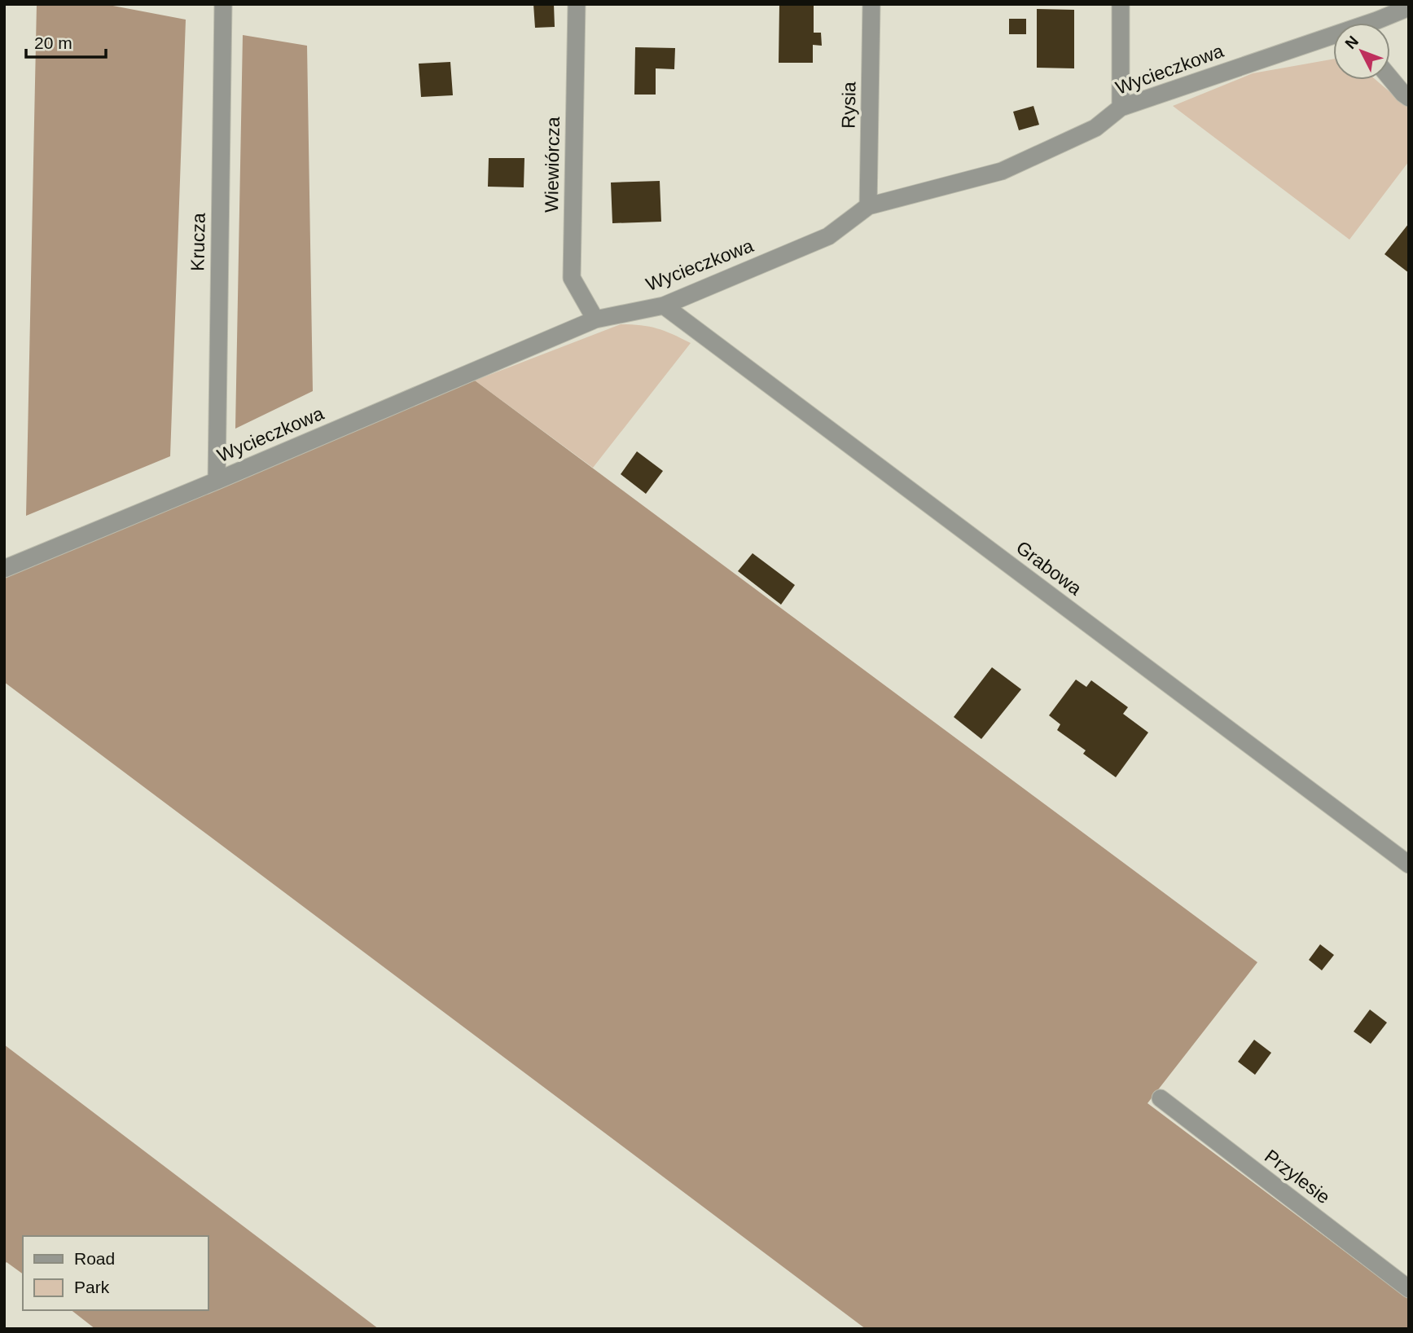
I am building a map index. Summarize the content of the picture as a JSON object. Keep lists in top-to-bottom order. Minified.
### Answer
{"streets":{"street":["Wycieczkowa","Rysia","Wiewiórcza","Krucza","Grabowa","Przylesie"]},"crossings":[["Wycieczkowa","Rysia"],["Wycieczkowa","Wiewiórcza"],["Wycieczkowa","Krucza"],["Wycieczkowa","Grabowa"]],"legend":["Road","Park"],"scale_bar":"20 m","north":"top left"}
